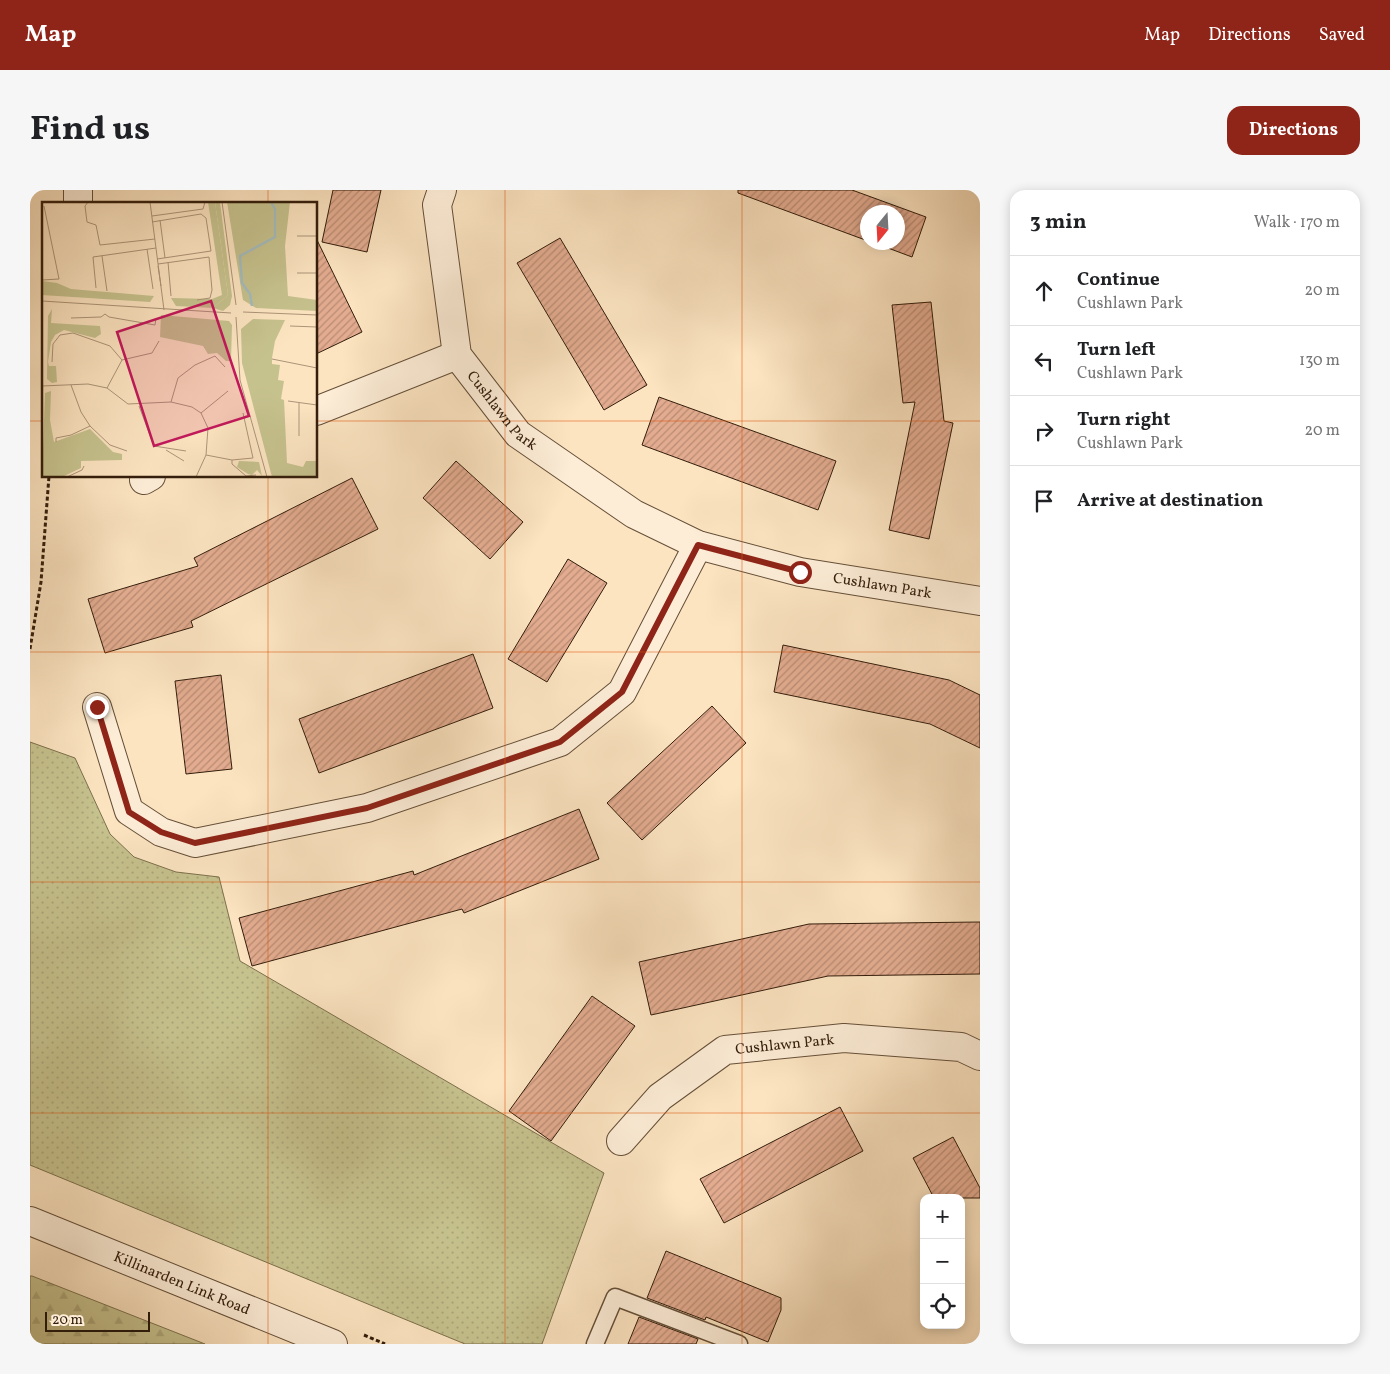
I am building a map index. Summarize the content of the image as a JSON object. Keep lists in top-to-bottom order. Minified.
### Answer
{"streets":{"street":["Cushlawn Park","Killinarden Link Road"]},"scale_bar":"20 m","north":"bottom","page":{"header":"Map","nav":["Map","Directions","Saved"],"title":"Find us","buttons":"Directions","heading":["3 min","Walk · 170 m"],"list":[["Continue","Cushlawn Park","20 m"],["Turn left","Cushlawn Park","130 m"],["Turn right","Cushlawn Park","20 m"],"Arrive at destination"],"map_buttons":["+","−"],"scale":"20 m"}}
